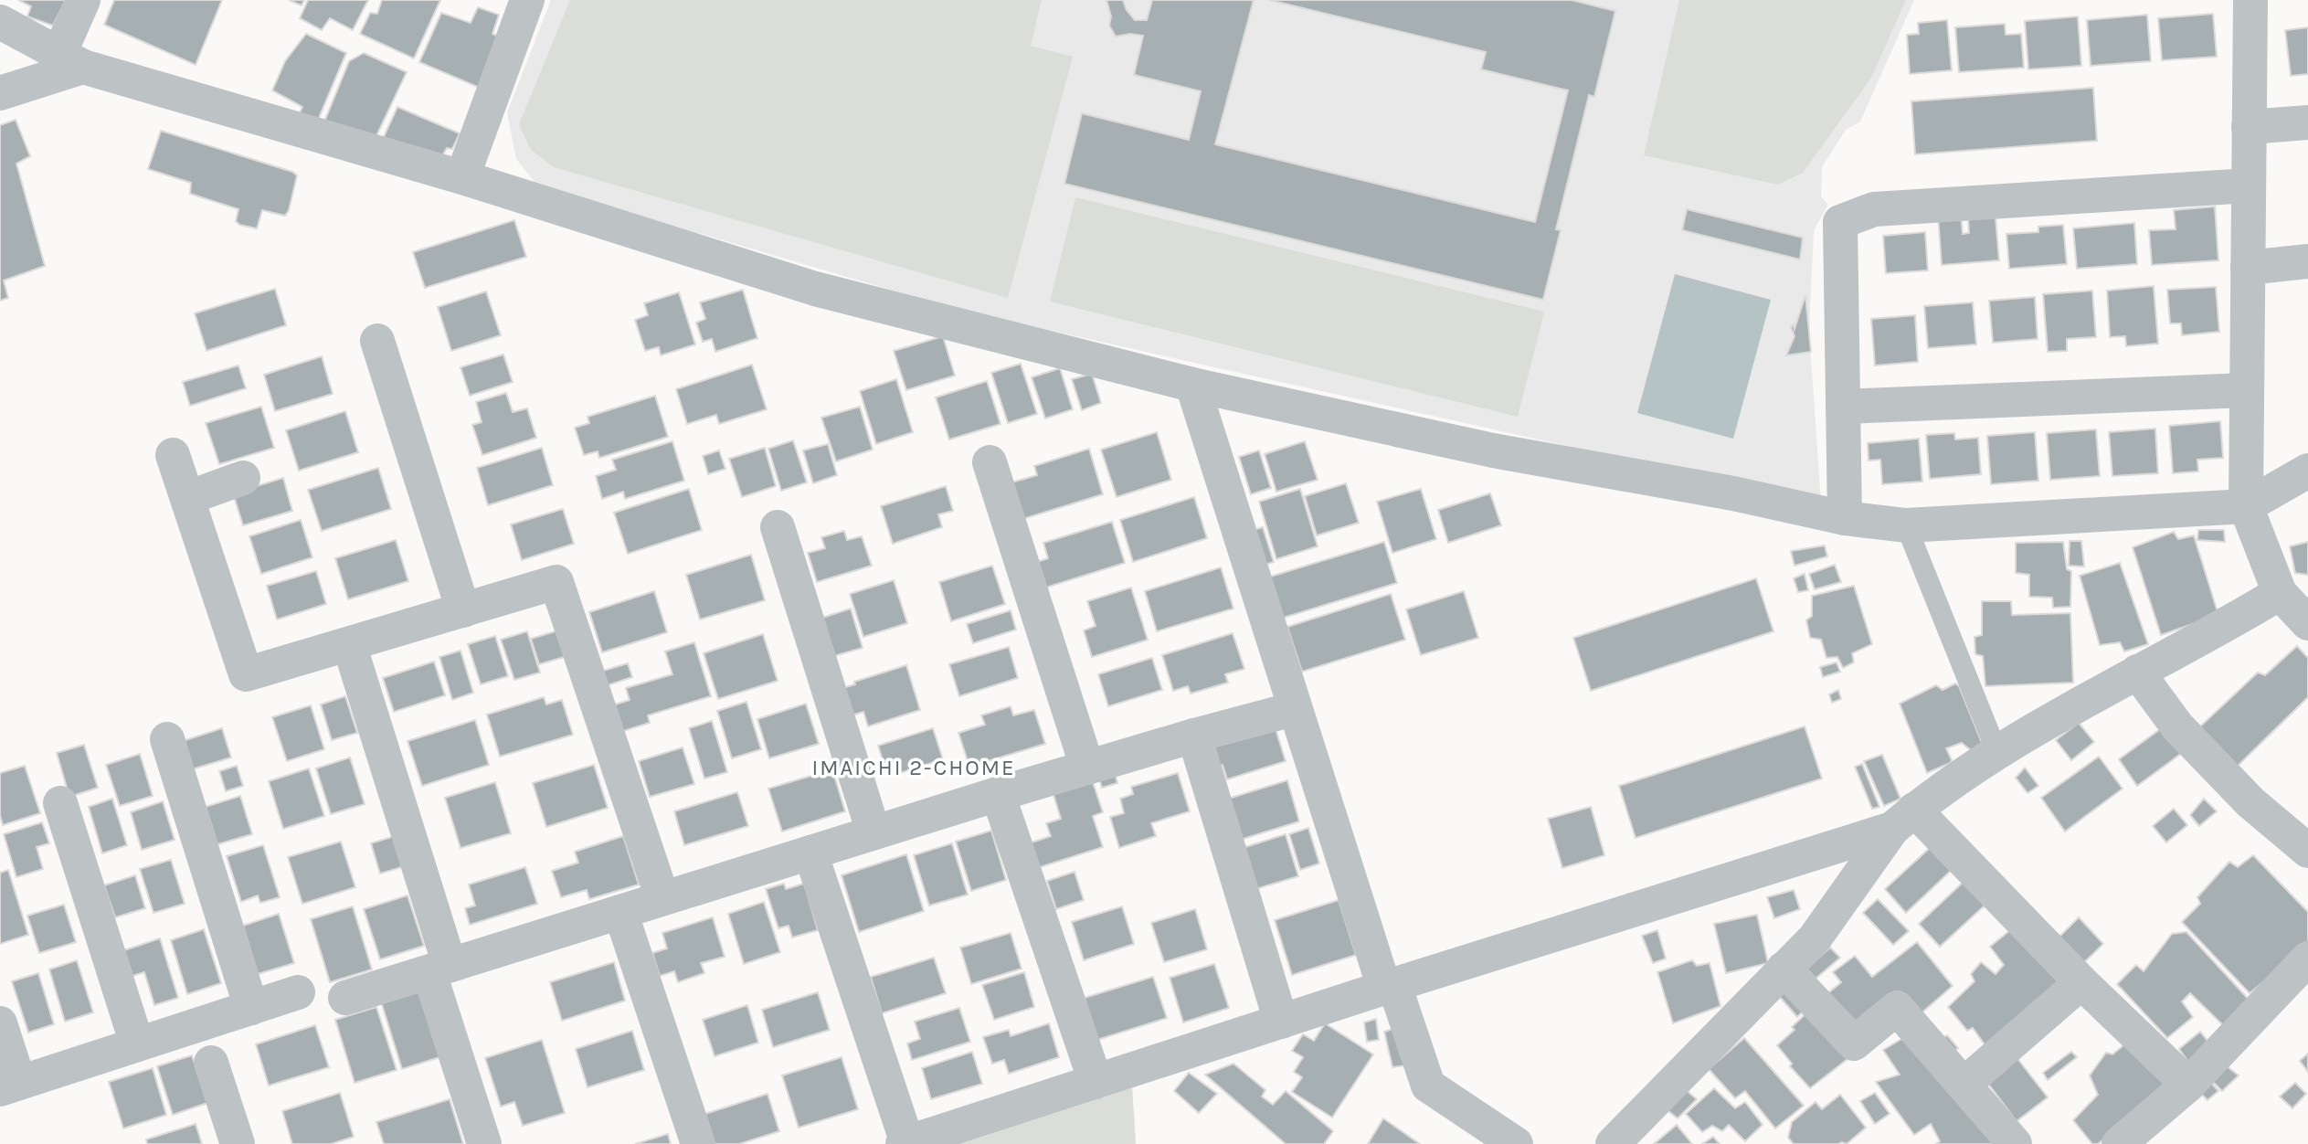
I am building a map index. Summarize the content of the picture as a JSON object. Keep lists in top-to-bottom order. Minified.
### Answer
{"districts":["IMAICHI 2-CHOME"]}
